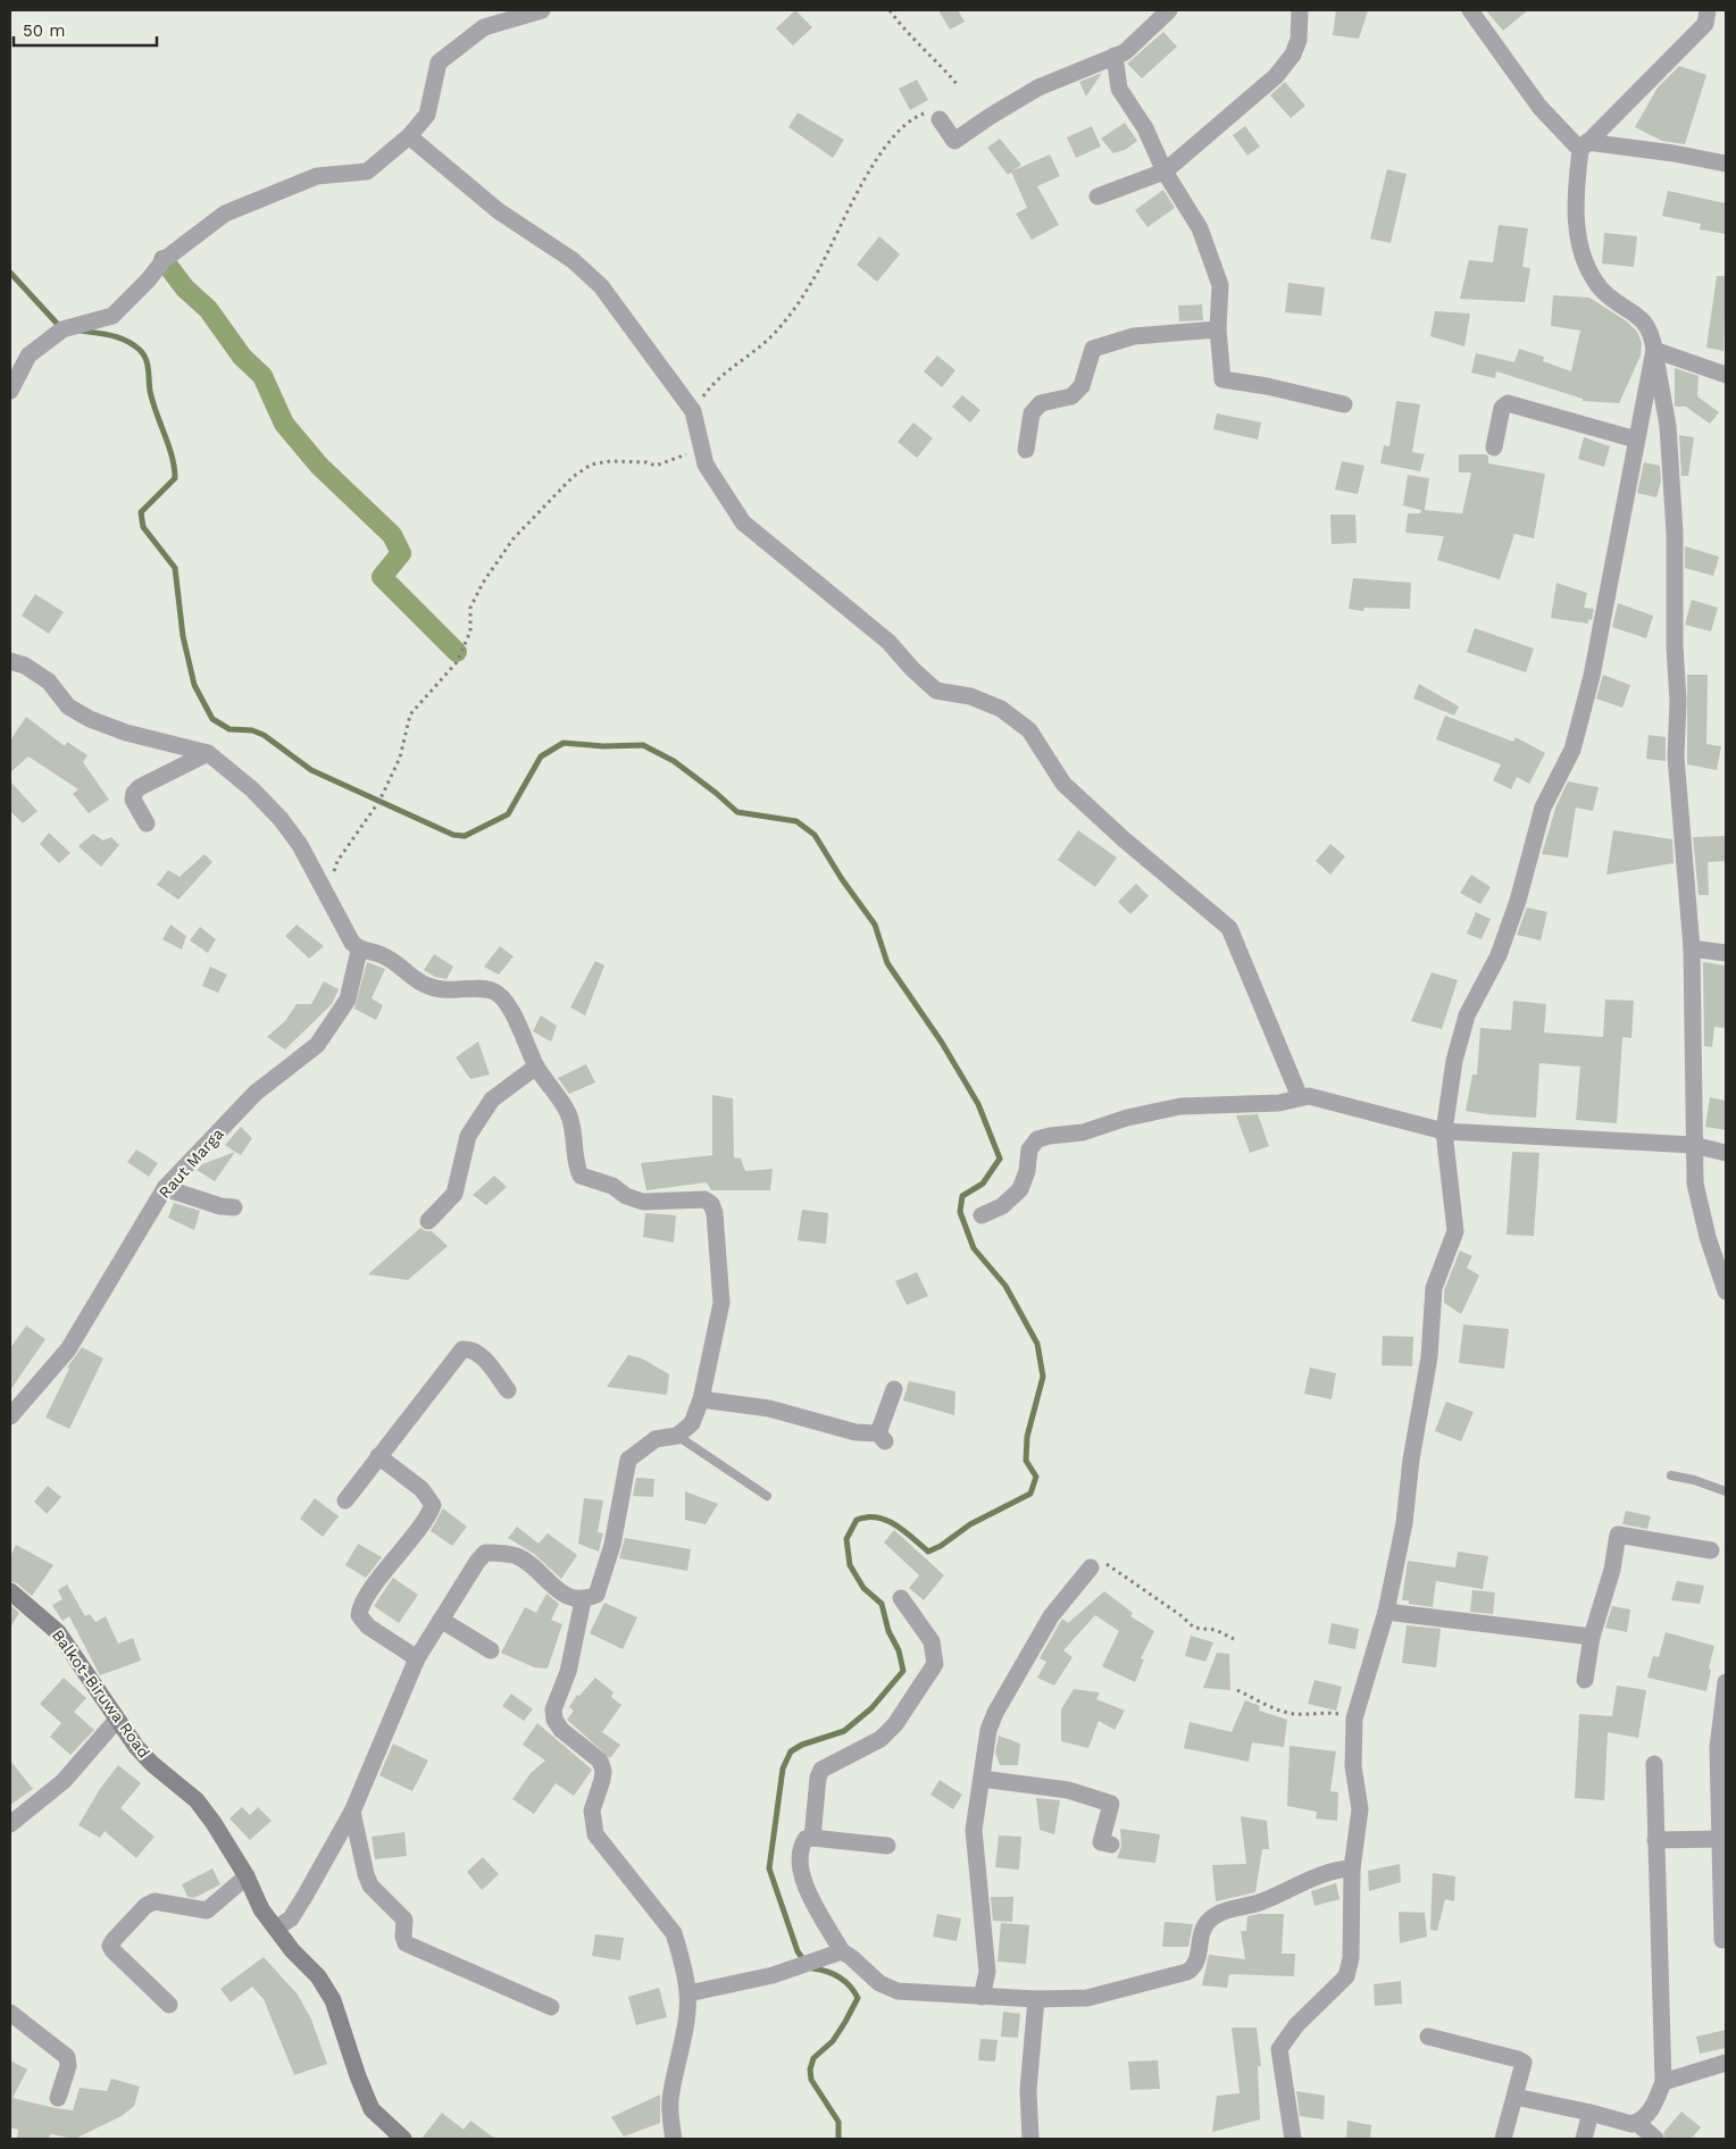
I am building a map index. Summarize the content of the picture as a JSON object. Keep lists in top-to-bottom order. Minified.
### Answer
{"streets":{"main road":["Balkot-Biruwa Road"],"street":["Raut Marga"]},"scale_bar":"50 m"}
